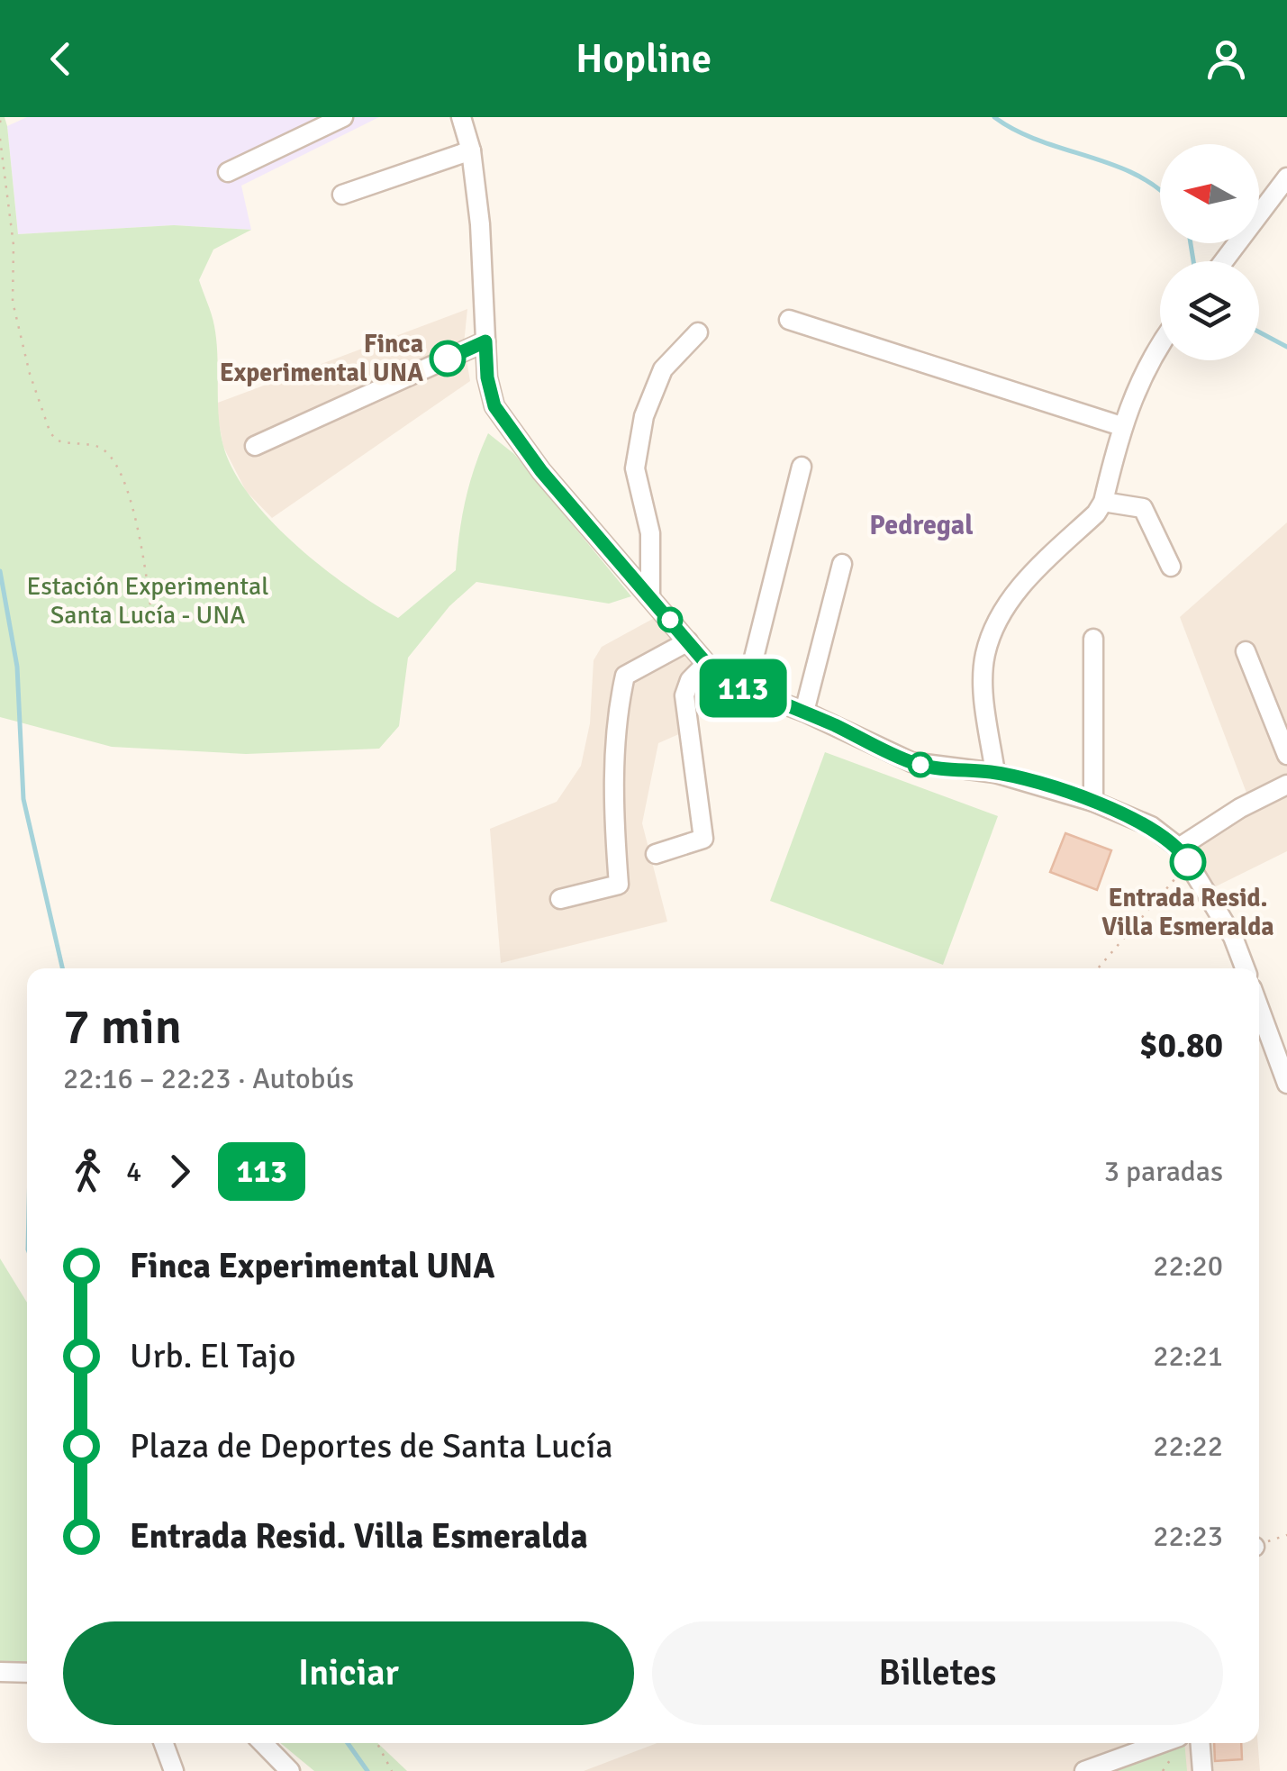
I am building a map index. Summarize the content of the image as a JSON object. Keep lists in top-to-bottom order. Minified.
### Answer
{"districts":["Pedregal"],"parks":["Estación Experimental Santa Lucía - UNA"],"places":["Finca Experimental UNA","Entrada Resid. Villa Esmeralda"],"lines":["bus line 113"],"north":"left","page":{"header":"Hopline","on_map":"113","heading":["7 min","22:16 – 22:23 · Autobús","$0.80"],"legs":["4","113","3 paradas"],"list":[{"name":"Finca Experimental UNA","value":"22:20"},{"name":"Urb. El Tajo","value":"22:21"},{"name":"Plaza de Deportes de Santa Lucía","value":"22:22"},{"name":"Entrada Resid. Villa Esmeralda","value":"22:23"}],"buttons":["Iniciar","Billetes"]}}
